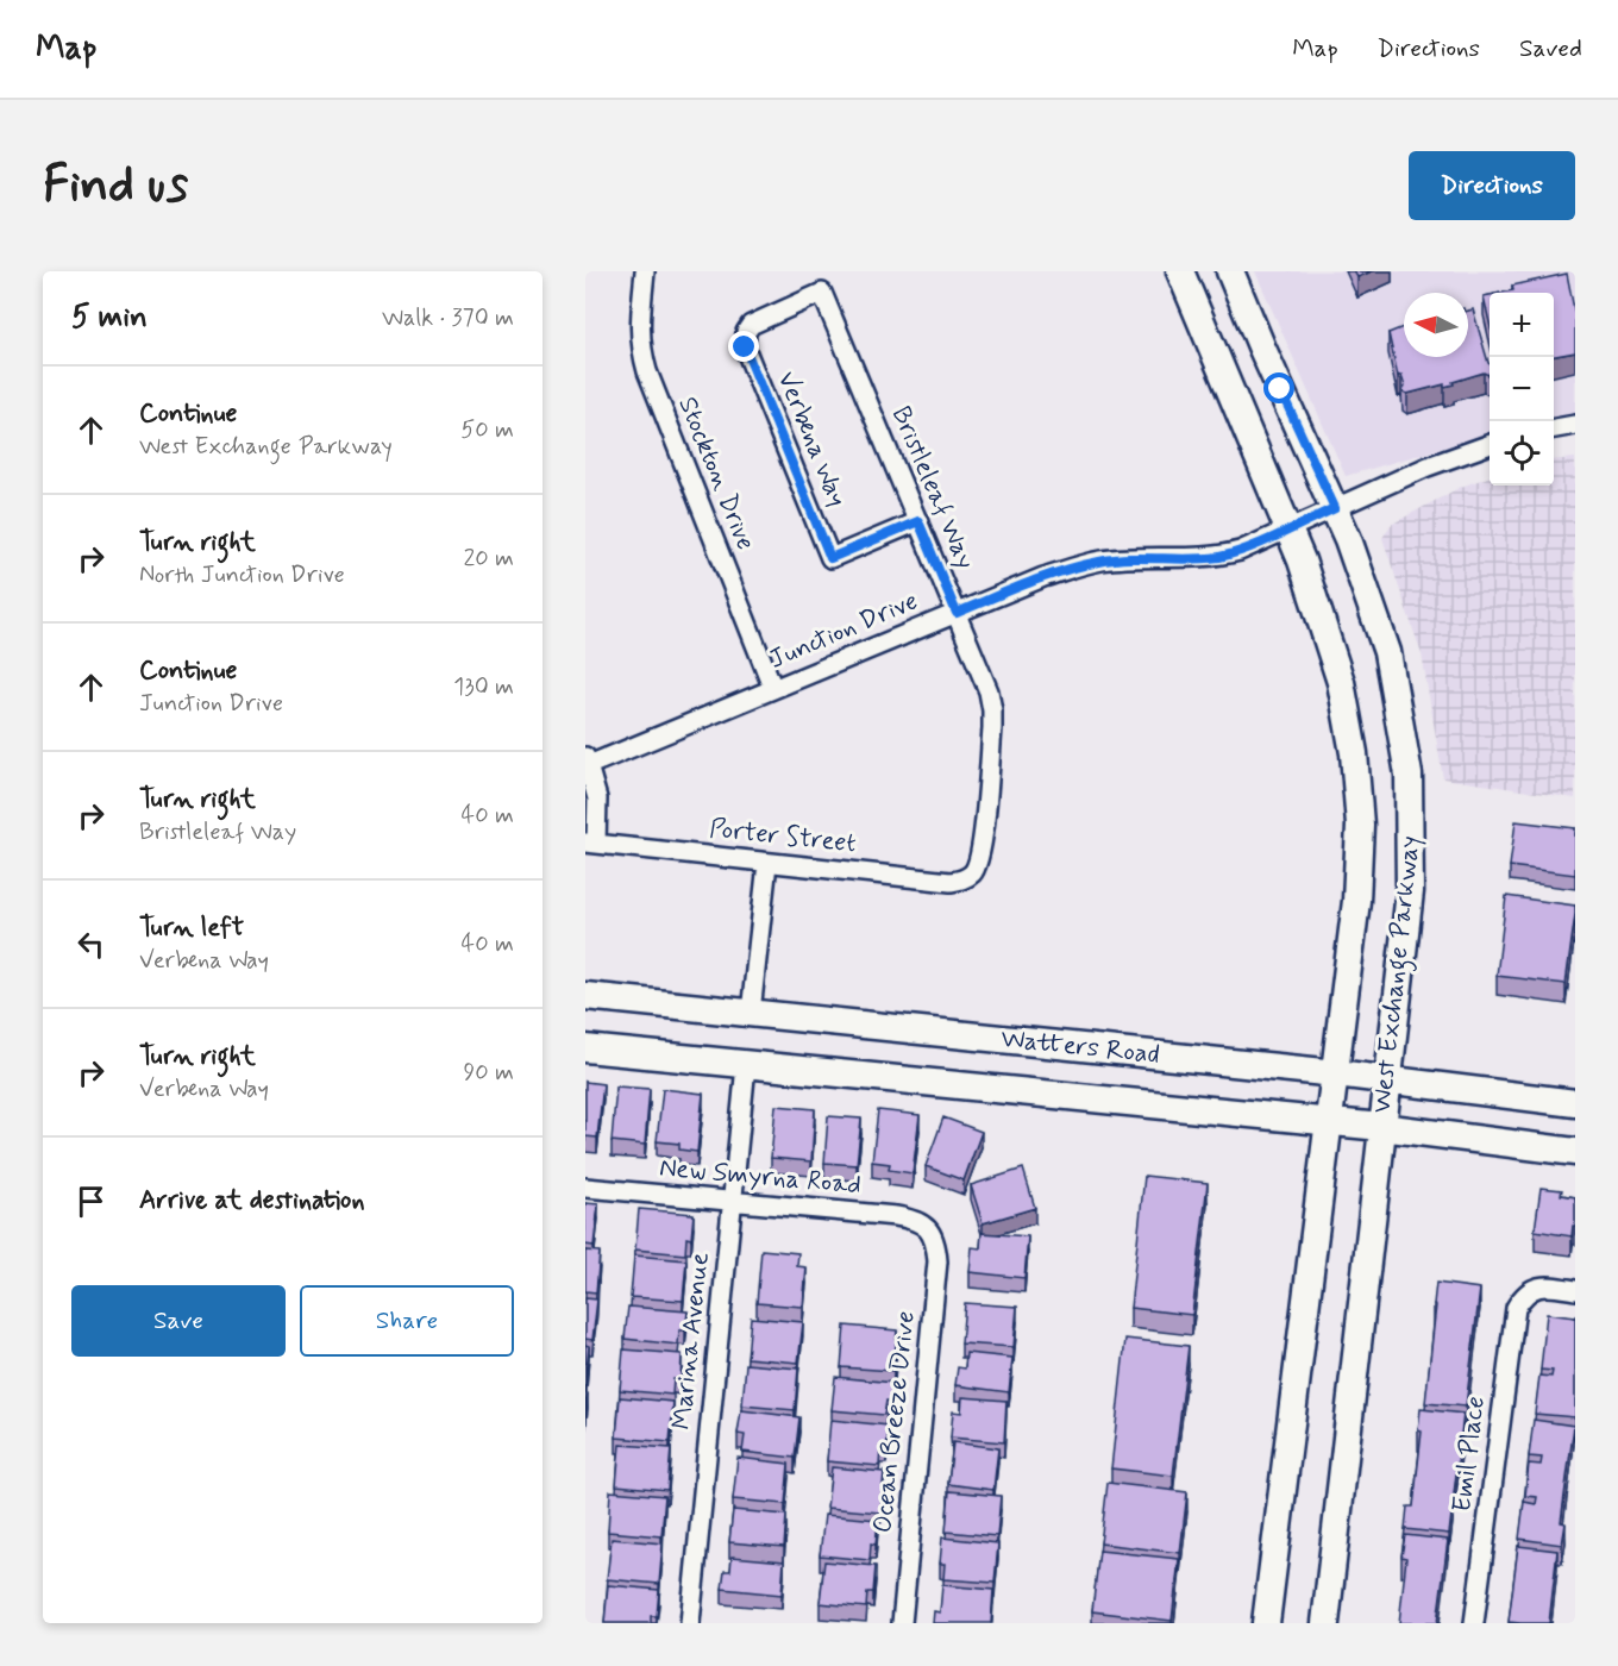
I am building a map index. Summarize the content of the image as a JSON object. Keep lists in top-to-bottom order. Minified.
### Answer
{"streets":{"main road":["West Exchange Parkway","Watters Road"],"street":["Verbena Way","Stockton Drive","Bristleleaf Way","Junction Drive","Porter Street","New Smyrna Road","Marina Avenue","Ocean Breeze Drive","Emil Place"]},"crossings":[["Verbena Way","Bristleleaf Way"],["Stockton Drive","Junction Drive"],["Bristleleaf Way","Junction Drive"],["Bristleleaf Way","Porter Street"],["Junction Drive","West Exchange Parkway"],["West Exchange Parkway","Watters Road"],["Watters Road","Marina Avenue"],["New Smyrna Road","Marina Avenue"],["New Smyrna Road","Ocean Breeze Drive"]],"north":"left","page":{"header":"Map","nav":["Map","Directions","Saved"],"buttons":["Directions",["Save","Share"]],"title":"Find us","heading":["5 min","Walk · 370 m"],"map_buttons":["+","−"],"list":[["Continue","West Exchange Parkway","50 m"],["Turn right","North Junction Drive","20 m"],["Continue","Junction Drive","130 m"],["Turn right","Bristleleaf Way","40 m"],["Turn left","Verbena Way","40 m"],["Turn right","Verbena Way","90 m"],"Arrive at destination"]}}
